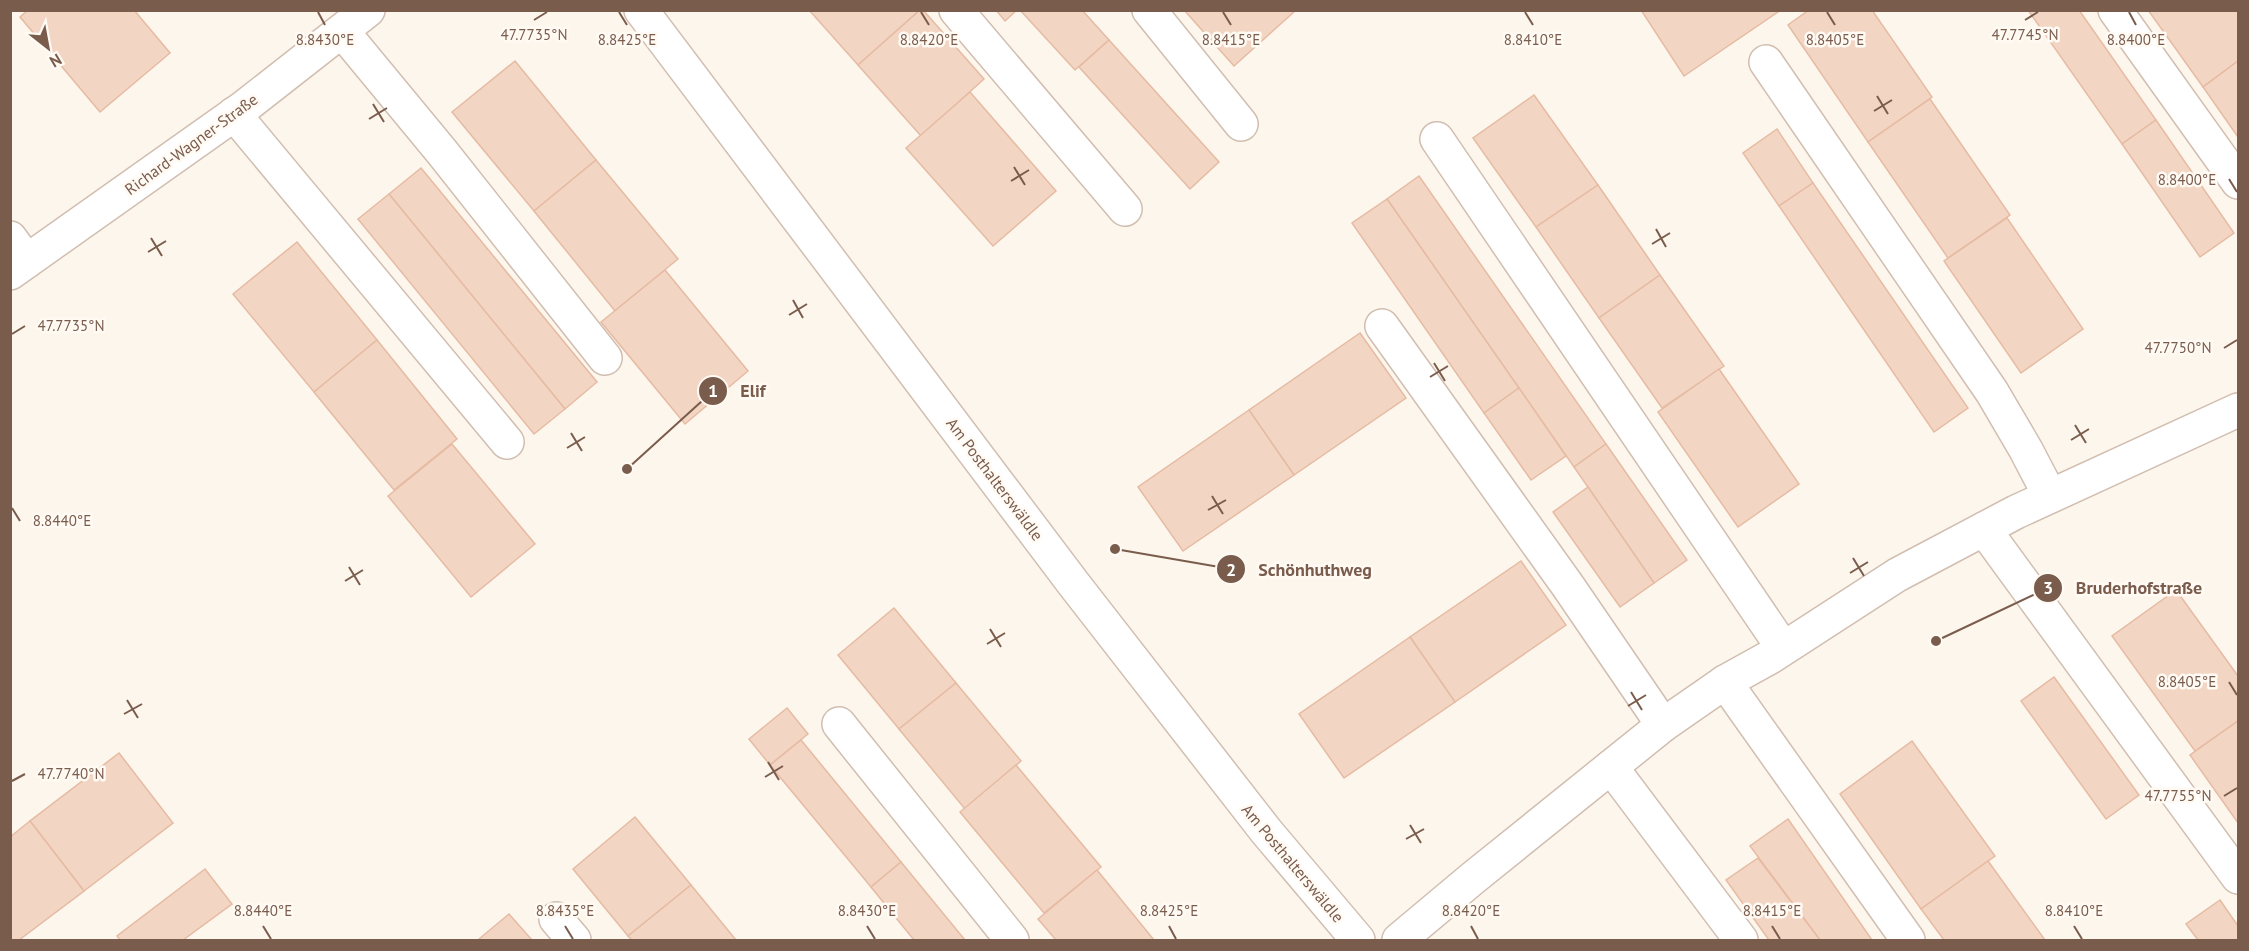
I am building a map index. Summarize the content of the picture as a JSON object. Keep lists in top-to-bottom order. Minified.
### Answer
{"streets":{"street":["Richard-Wagner-Straße","Am Posthalterswäldle"]},"places":["Elif","Schönhuthweg","Bruderhofstraße"],"north":"bottom right","coordinates":["47.7745°N","47.7735°N","8.8400°E","8.8410°E","8.8405°E","8.8430°E","8.8425°E","8.8420°E","8.8415°E","47.7750°N","8.8440°E","47.7740°N","47.7755°N","8.8435°E"]}
